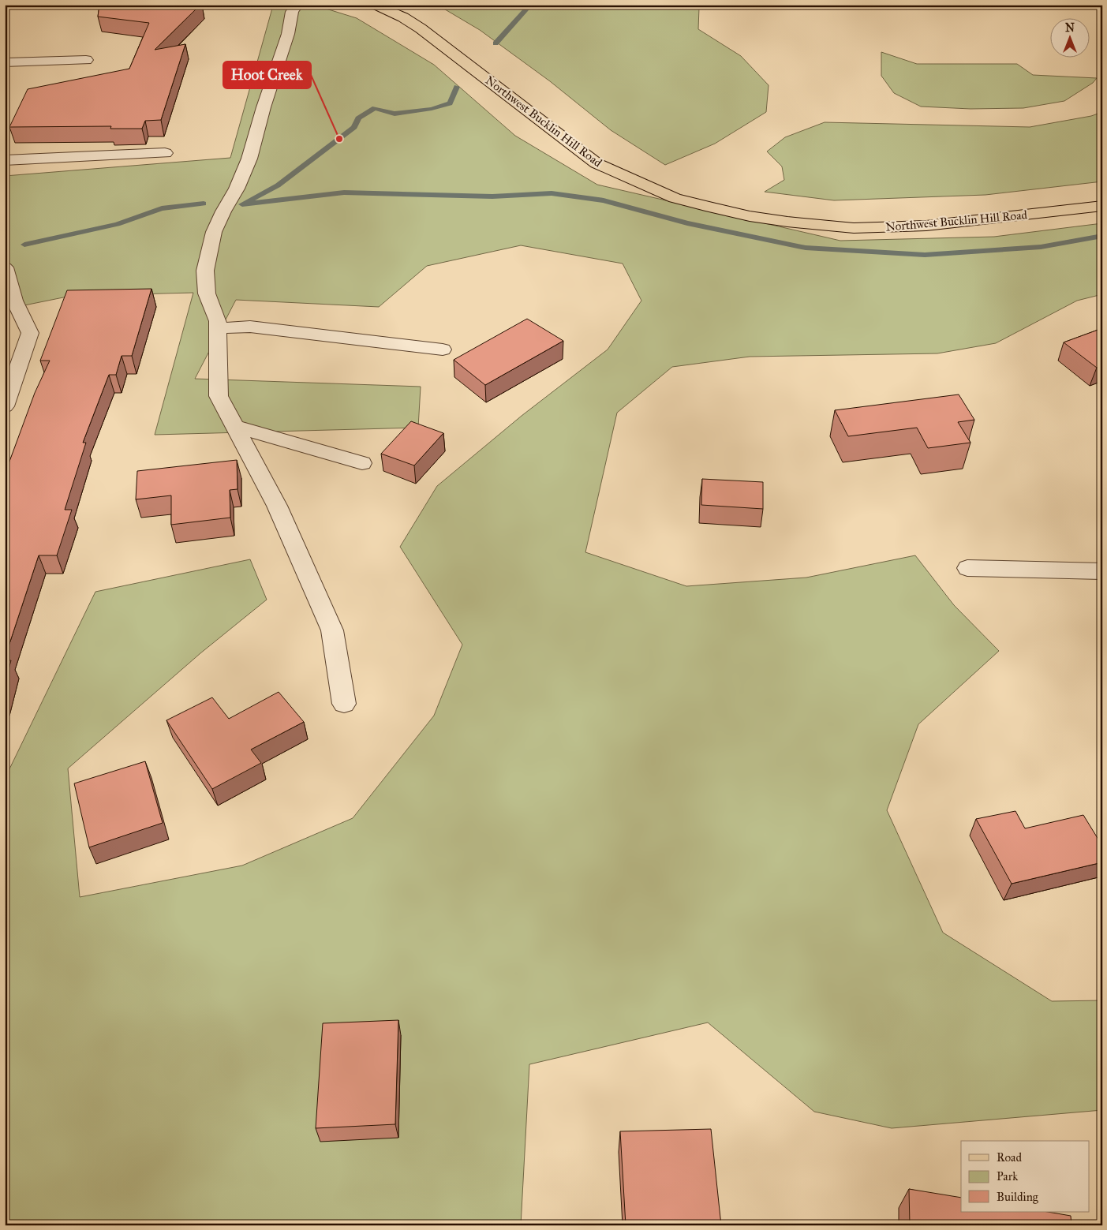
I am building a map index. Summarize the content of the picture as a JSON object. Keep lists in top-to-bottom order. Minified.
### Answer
{"streets":{"main road":["Northwest Bucklin Hill Road"]},"places":["Hoot Creek"],"legend":["Road","Park","Building"],"north":"top"}
